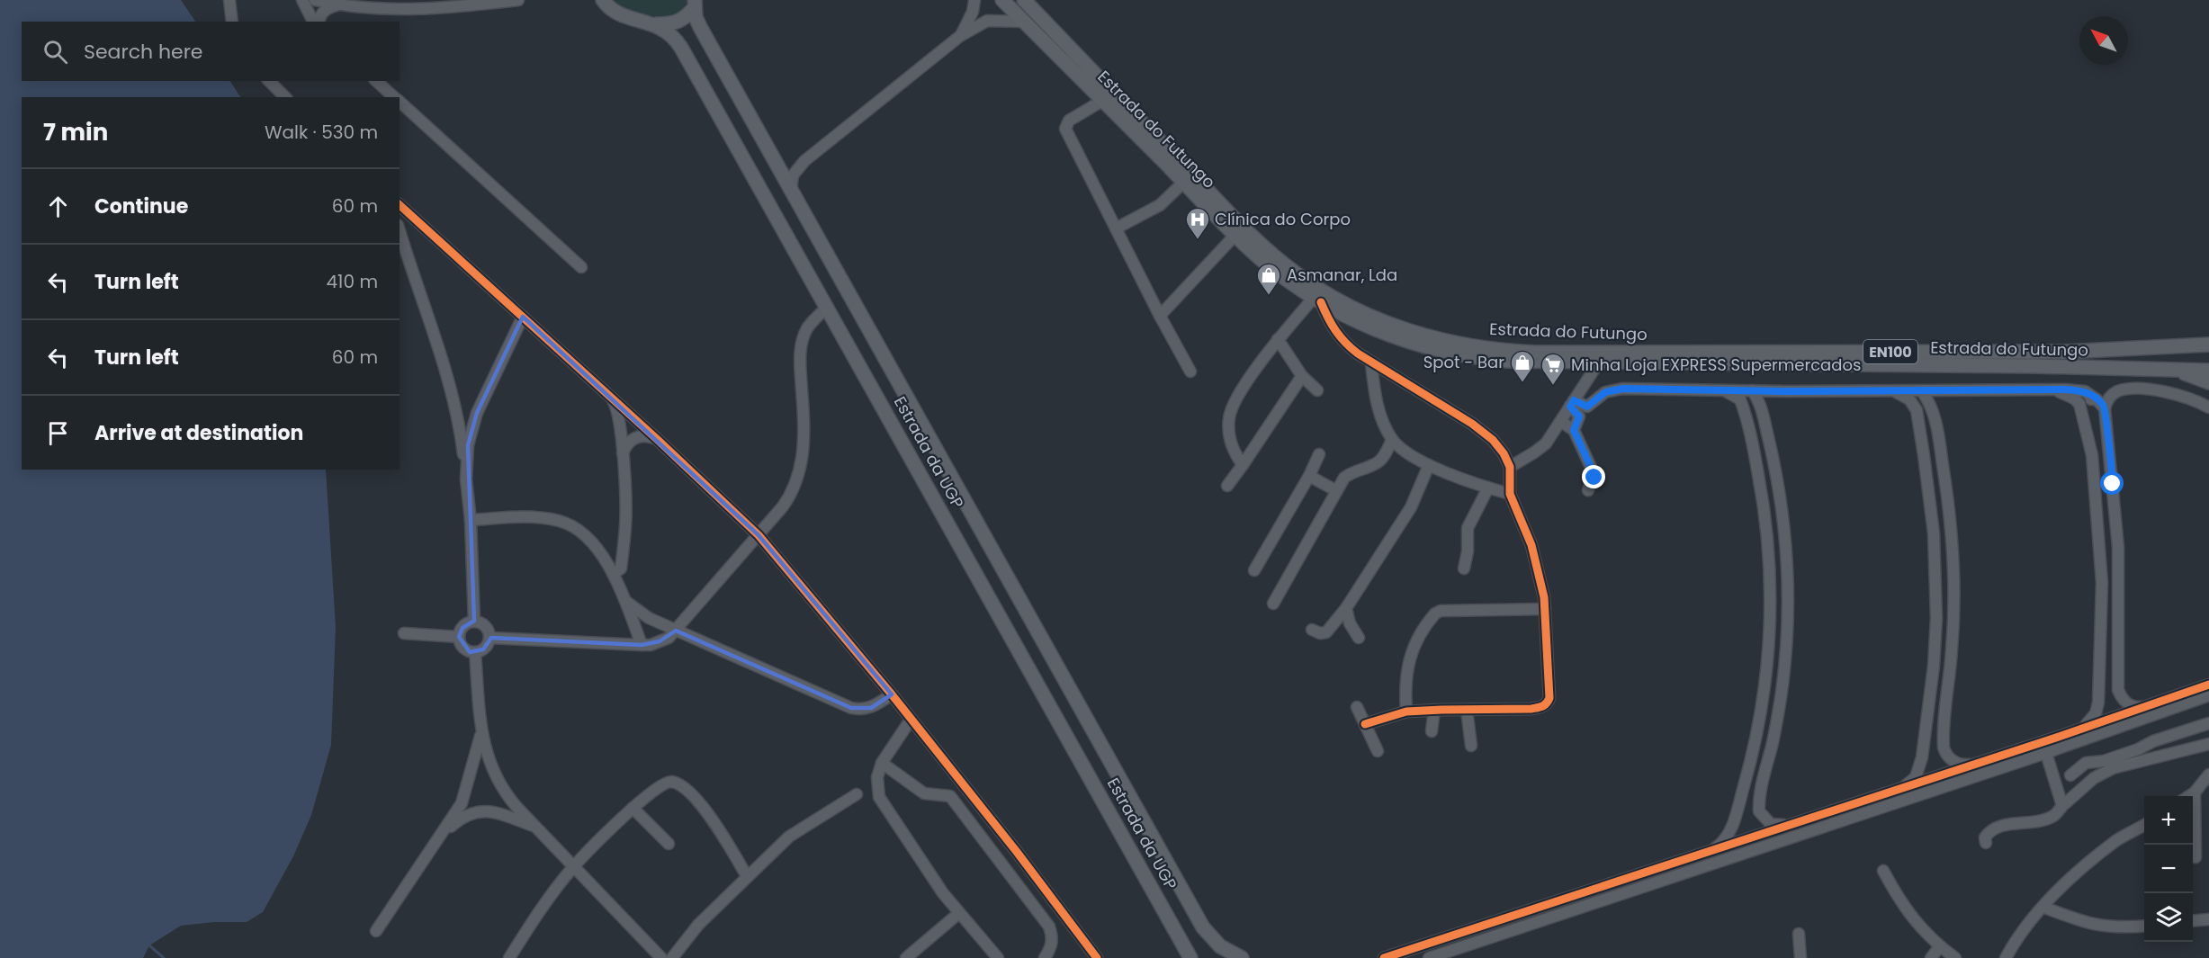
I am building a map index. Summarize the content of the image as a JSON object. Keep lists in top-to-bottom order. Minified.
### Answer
{"streets":{"main road":["Estrada do Futungo","EN100","Estrada da UGP"]},"places":{"hospital":["Clínica do Corpo"],"shop":["Asmanar, Lda","Spot - Bar"],"supermarket":["Minha Loja EXPRESS Supermercados"]},"north":"top left","page":{"search":"Search here","heading":["7 min","Walk · 530 m"],"list":[["Continue","60 m"],["Turn left","410 m"],["Turn left","60 m"],"Arrive at destination"],"map_buttons":["+","−"]}}
